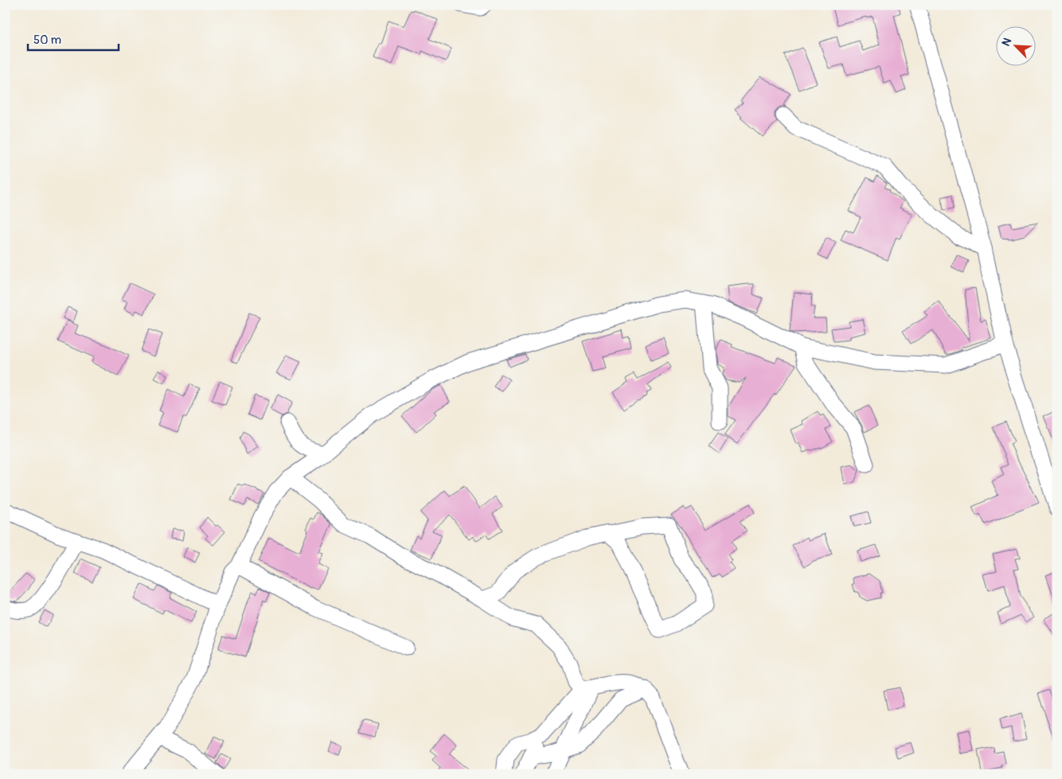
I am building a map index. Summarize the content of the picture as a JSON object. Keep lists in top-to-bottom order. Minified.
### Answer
{"scale_bar":"50 m","north":"top left"}
